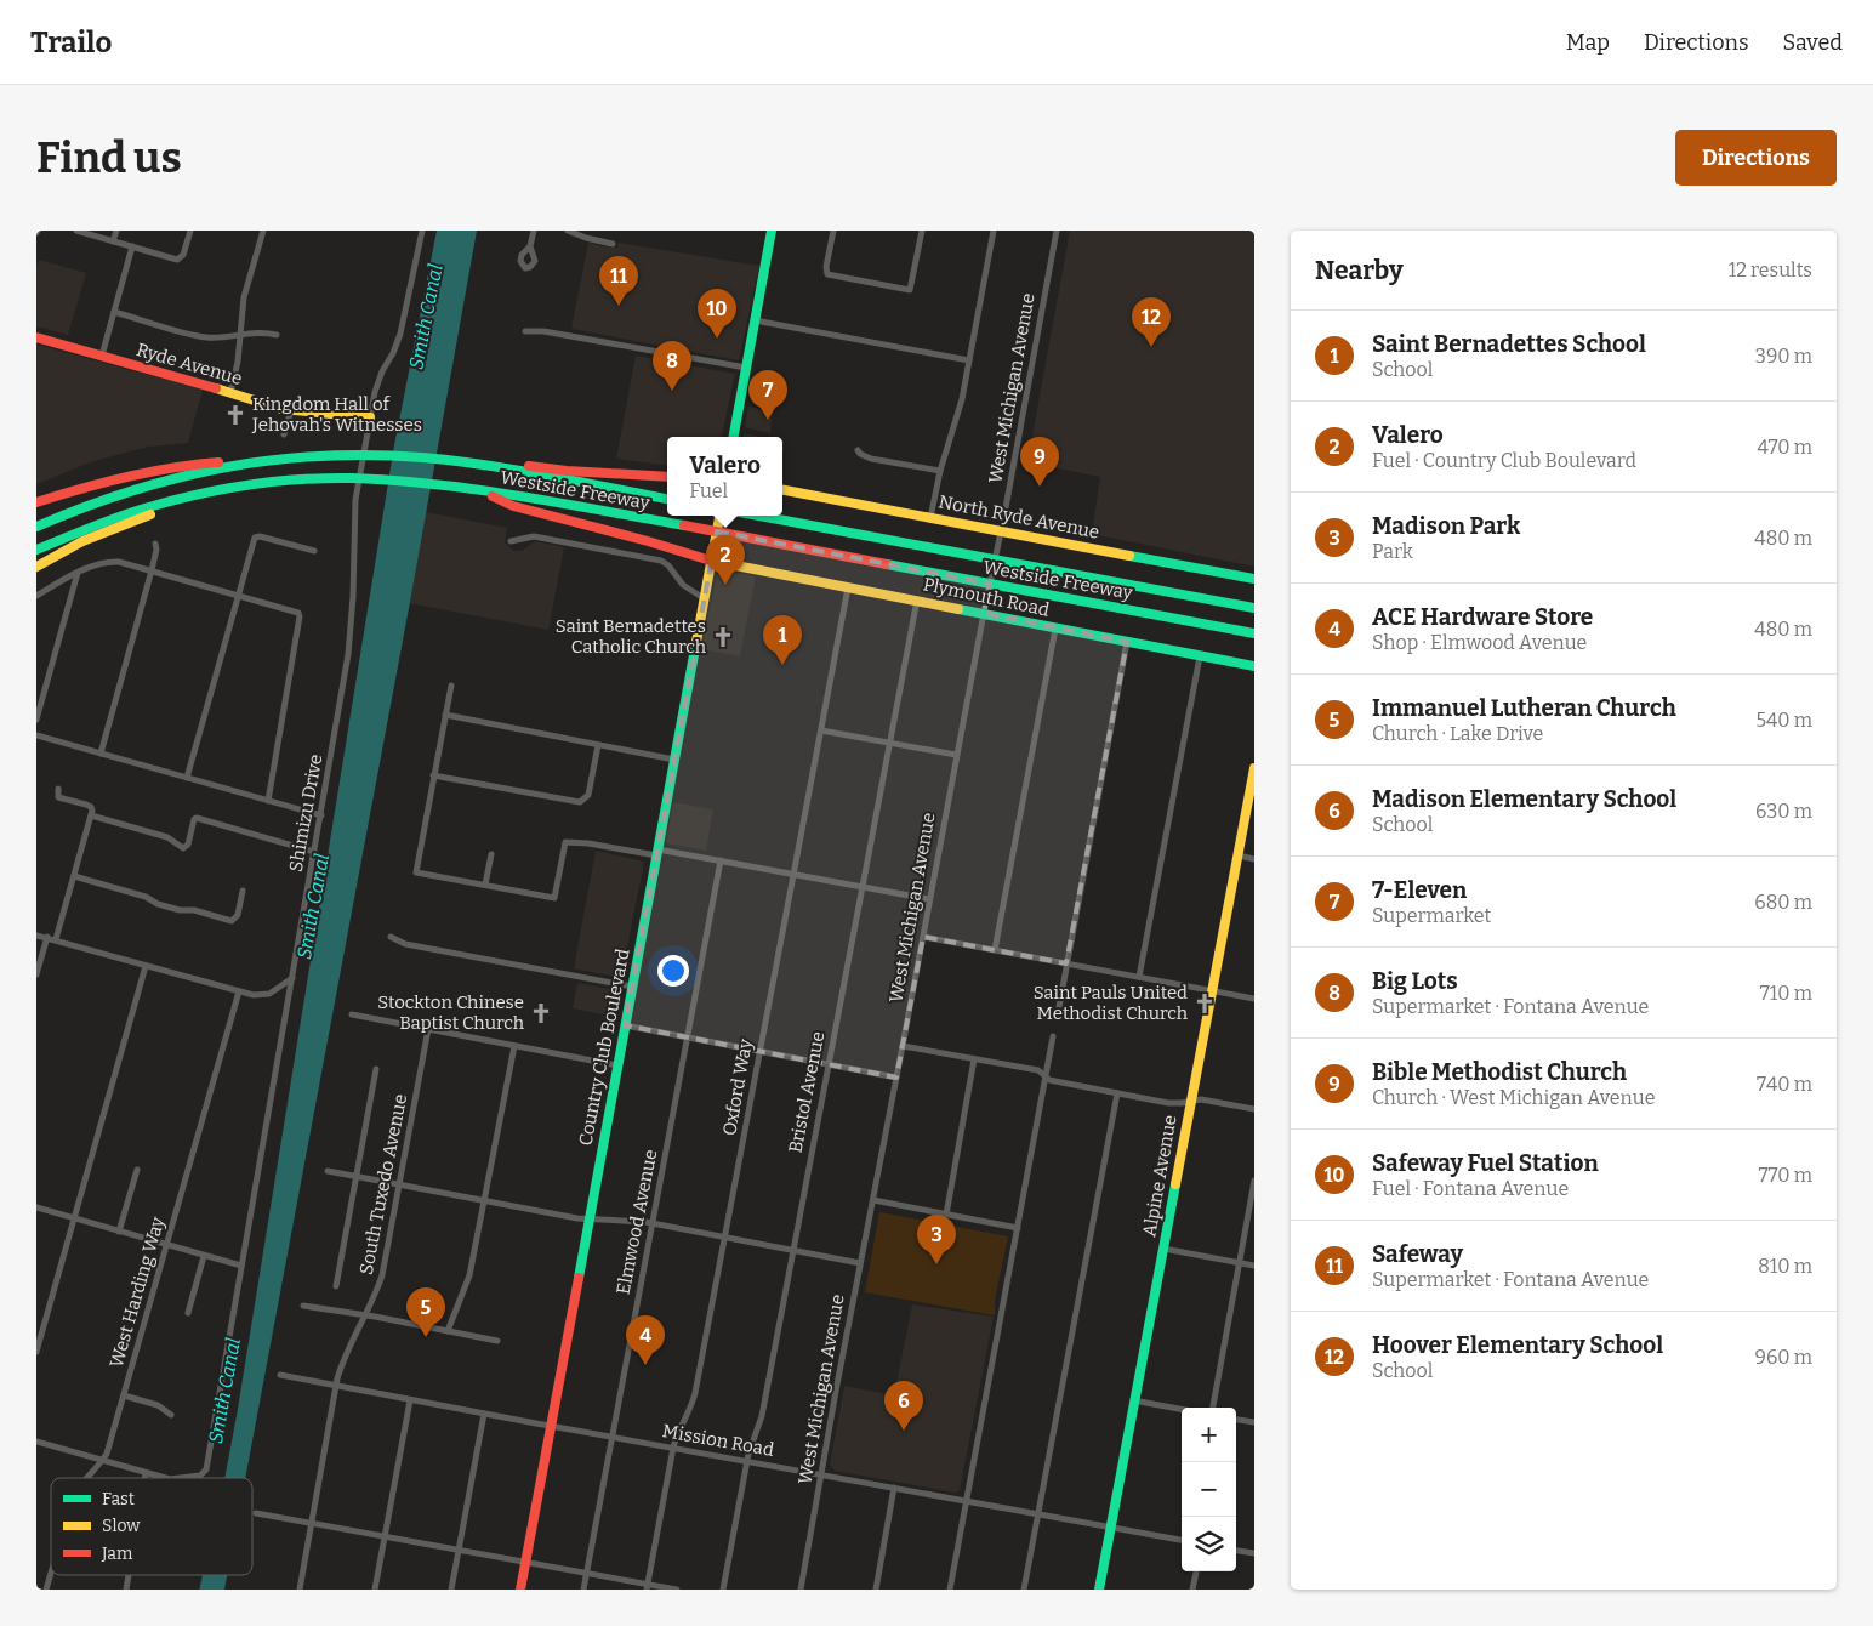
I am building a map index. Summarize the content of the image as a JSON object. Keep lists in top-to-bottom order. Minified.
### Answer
{"streets":{"main road":["Ryde Avenue","Westside Freeway","North Ryde Avenue","Plymouth Road","Country Club Boulevard","Alpine Avenue"],"street":["West Michigan Avenue","Shimizu Drive","Oxford Way","Bristol Avenue","South Tuxedo Avenue","Elmwood Avenue","West Harding Way","Mission Road"]},"crossings":[["Ryde Avenue","Shimizu Drive"],["West Michigan Avenue","North Ryde Avenue"],["West Michigan Avenue","Plymouth Road"],["West Michigan Avenue","Mission Road"],["Westside Freeway","Plymouth Road"],["Plymouth Road","Country Club Boulevard"],["Plymouth Road","Oxford Way"],["Plymouth Road","Bristol Avenue"],["Country Club Boulevard","Mission Road"],["Oxford Way","Mission Road"],["Bristol Avenue","Mission Road"],["Alpine Avenue","Mission Road"],["South Tuxedo Avenue","Mission Road"],["Elmwood Avenue","Mission Road"]],"water":["Smith Canal"],"places":{"church":["Kingdom Hall of Jehovah's Witnesses","Saint Bernadettes Catholic Church","Saint Pauls United Methodist Church","Stockton Chinese Baptist Church"]},"legend":["Fast","Slow","Jam"],"page":{"header":"Trailo","nav":["Map","Directions","Saved"],"buttons":"Directions","title":"Find us","heading":["Nearby","12 results"],"pins":["11","10","12","8","7","9","2","1","3","5","4","6"],"list":[{"mark":"1","name":"Saint Bernadettes School","note":"School","value":"390 m"},{"mark":"2","name":"Valero","note":"Fuel · Country Club Boulevard","value":"470 m"},{"mark":"3","name":"Madison Park","note":"Park","value":"480 m"},{"mark":"4","name":"ACE Hardware Store","note":"Shop · Elmwood Avenue","value":"480 m"},{"mark":"5","name":"Immanuel Lutheran Church","note":"Church · Lake Drive","value":"540 m"},{"mark":"6","name":"Madison Elementary School","note":"School","value":"630 m"},{"mark":"7","name":"7-Eleven","note":"Supermarket","value":"680 m"},{"mark":"8","name":"Big Lots","note":"Supermarket · Fontana Avenue","value":"710 m"},{"mark":"9","name":"Bible Methodist Church","note":"Church · West Michigan Avenue","value":"740 m"},{"mark":"10","name":"Safeway Fuel Station","note":"Fuel · Fontana Avenue","value":"770 m"},{"mark":"11","name":"Safeway","note":"Supermarket · Fontana Avenue","value":"810 m"},{"mark":"12","name":"Hoover Elementary School","note":"School","value":"960 m"}],"popup":["Valero","Fuel"],"map_buttons":["+","−"]}}
